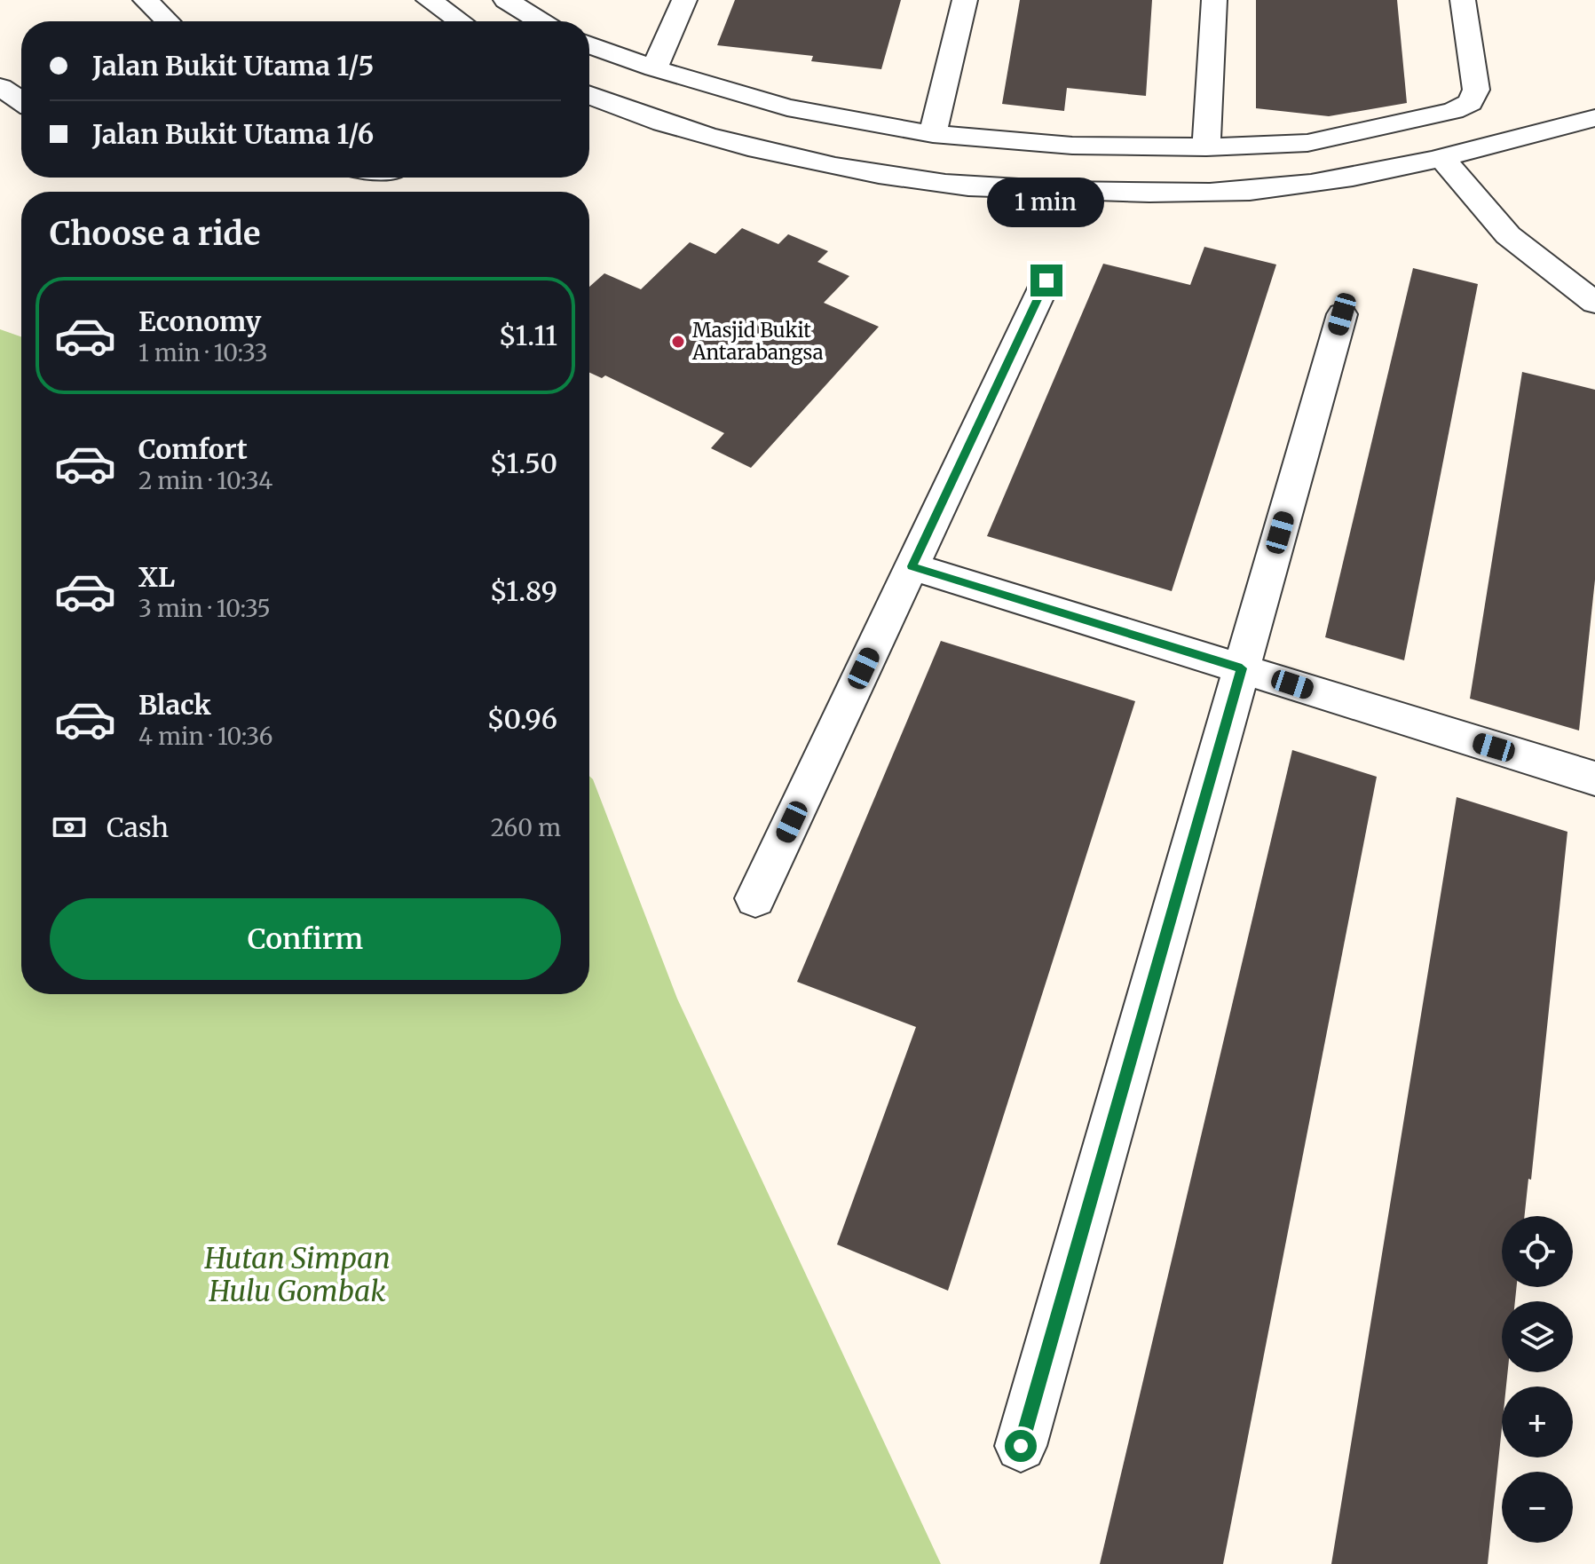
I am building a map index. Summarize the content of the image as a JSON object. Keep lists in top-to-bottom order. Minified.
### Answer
{"parks":["Hutan Simpan Hulu Gombak"],"places":["Masjid Bukit Antarabangsa"],"page":{"banner":["Jalan Bukit Utama 1/5","Jalan Bukit Utama 1/6"],"bubble":"1 min","heading":"Choose a ride","list":[{"name":"Economy","note":"1 min · 10:33","value":"$1.11"},{"name":"Comfort","note":"2 min · 10:34","value":"$1.50"},{"name":"XL","note":"3 min · 10:35","value":"$1.89"},{"name":"Black","note":"4 min · 10:36","value":"$0.96"}],"pay":["Cash","260 m"],"buttons":"Confirm","map_buttons":["+","−"]}}
